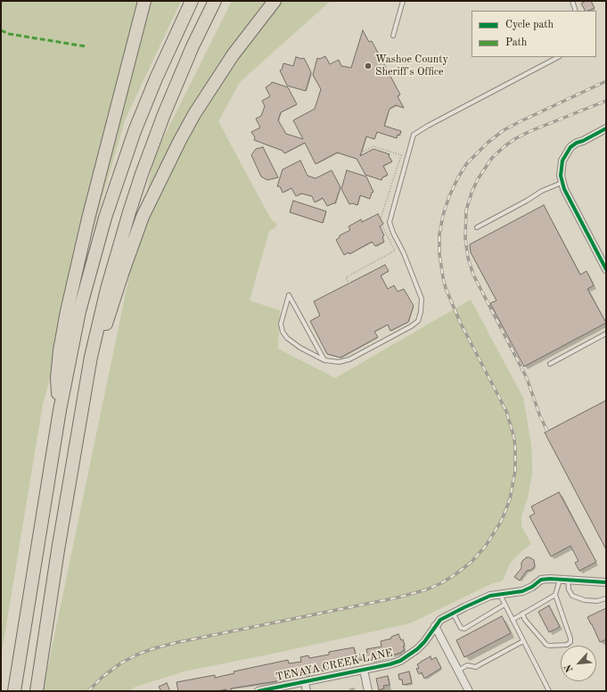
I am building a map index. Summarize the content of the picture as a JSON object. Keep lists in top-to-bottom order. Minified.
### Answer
{"streets":{"street":["TENAYA CREEK LANE"]},"places":["Washoe County Sheriff's Office"],"legend":["Cycle path","Path"],"north":"bottom left"}
